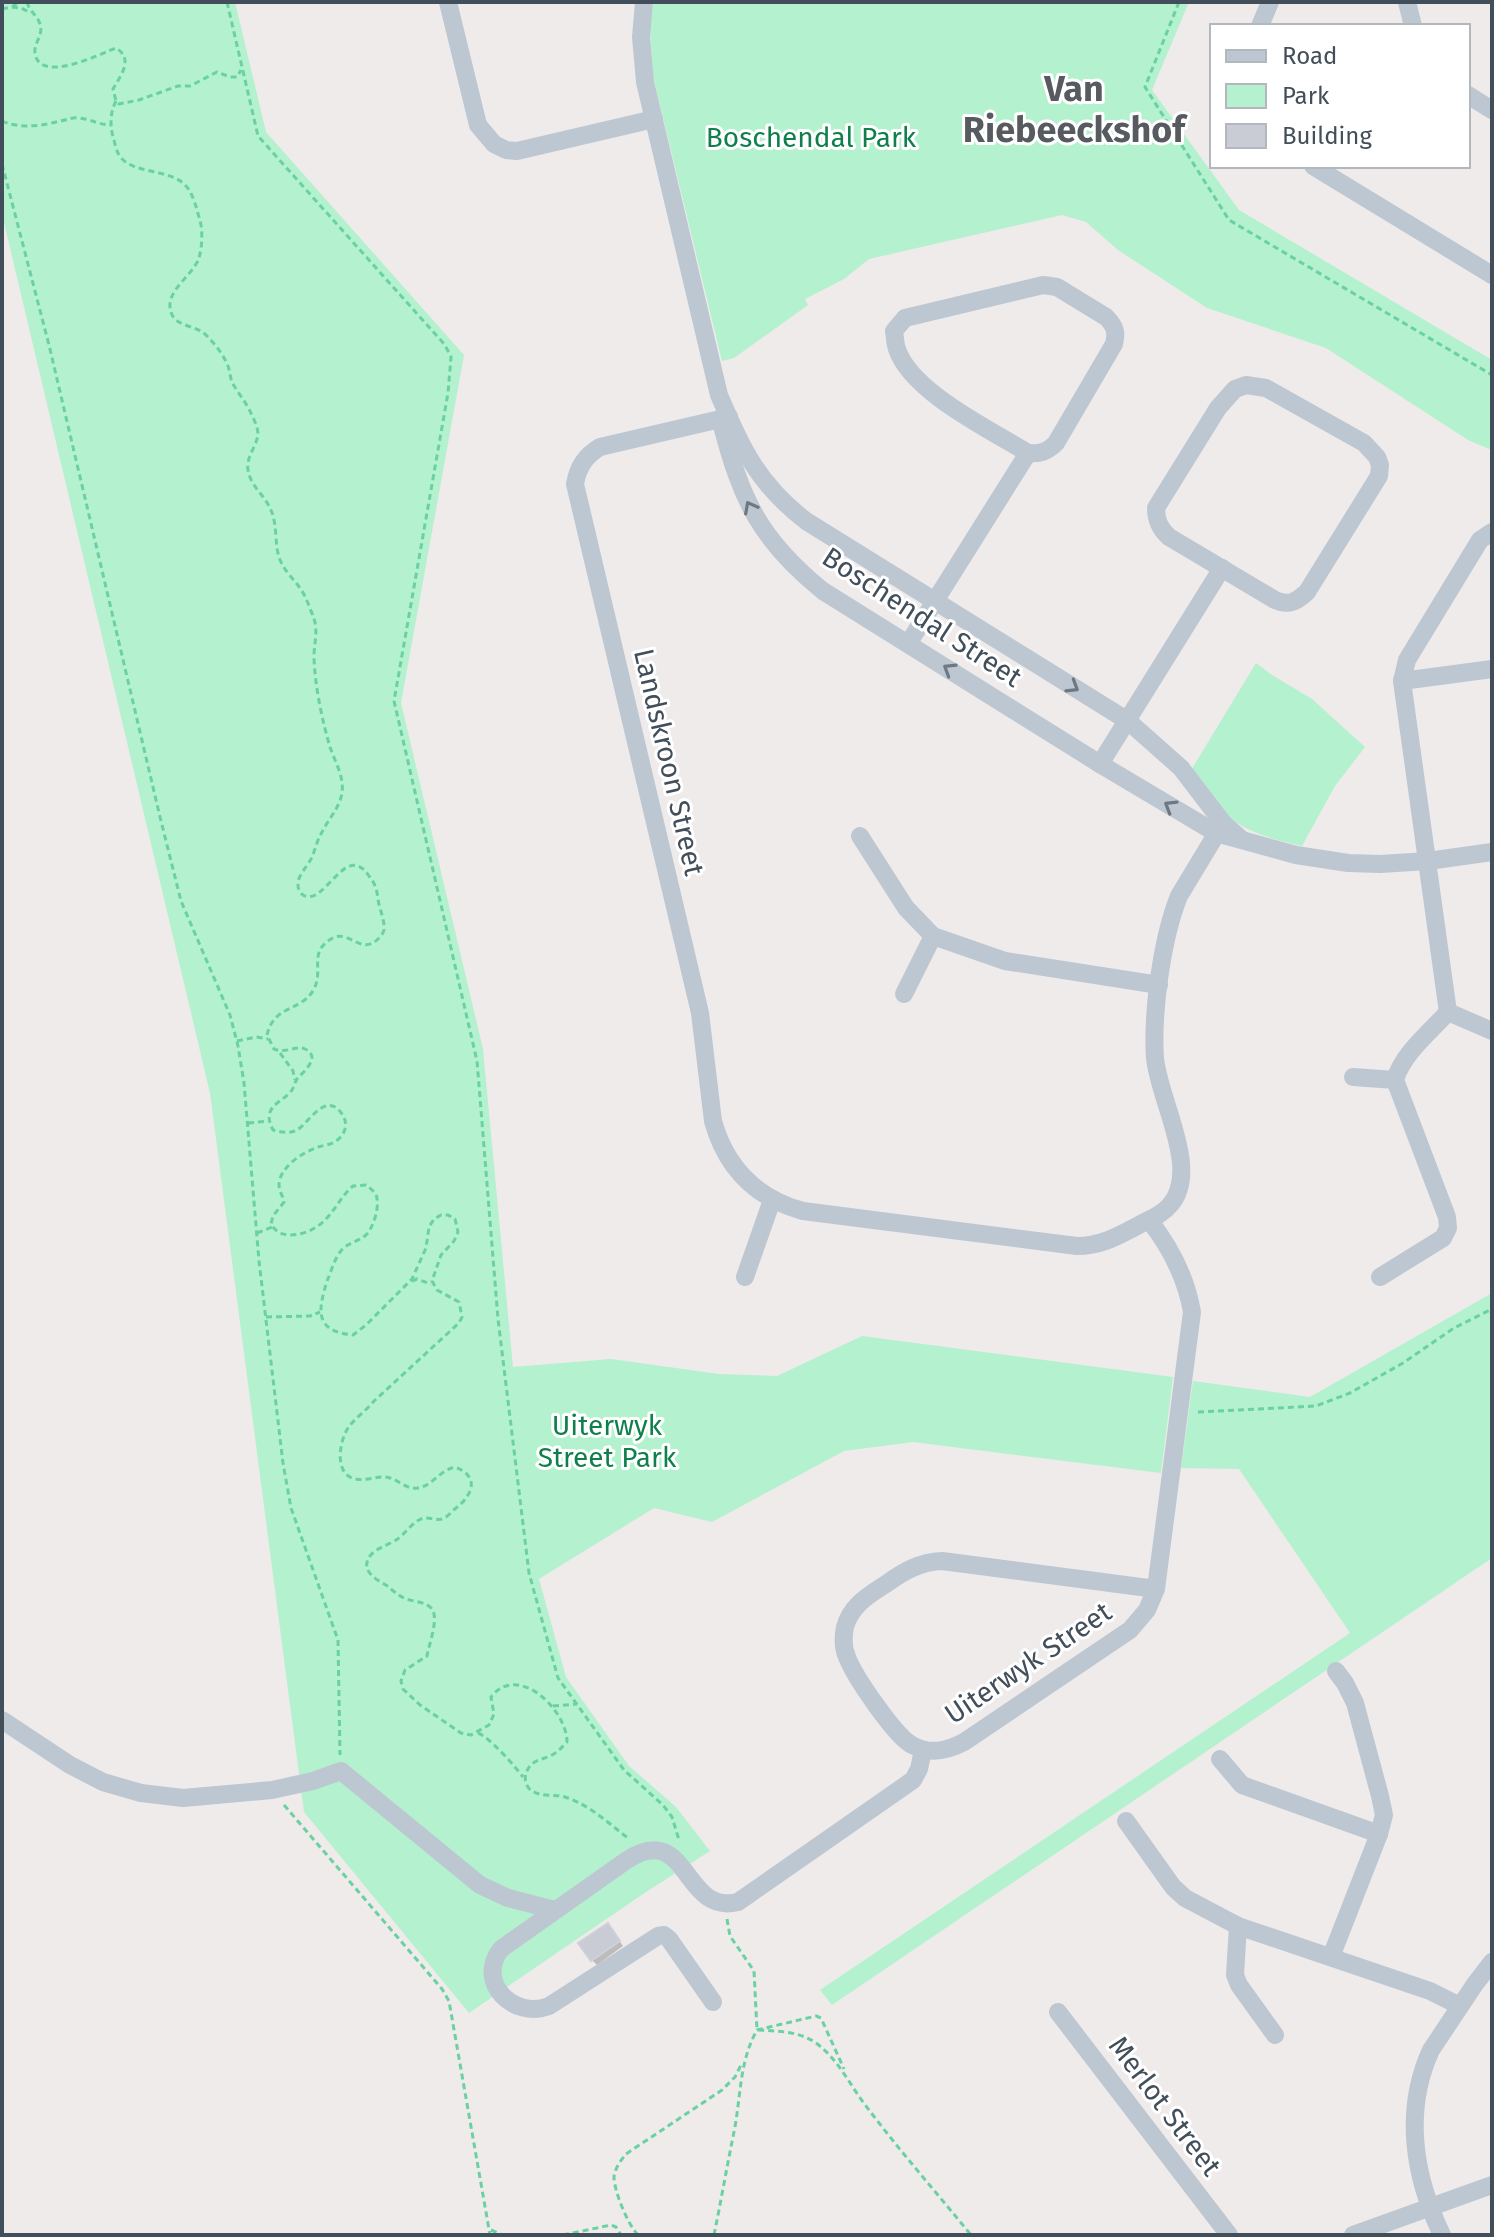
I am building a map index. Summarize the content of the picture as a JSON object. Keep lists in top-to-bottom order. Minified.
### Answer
{"streets":{"street":["Boschendal Street","Landskroon Street","Uiterwyk Street","Merlot Street"]},"crossings":[["Boschendal Street","Landskroon Street"],["Landskroon Street","Uiterwyk Street"]],"districts":["Van Riebeeckshof"],"parks":["Boschendal Park","Uiterwyk Street Park"],"legend":["Road","Park","Building"]}
